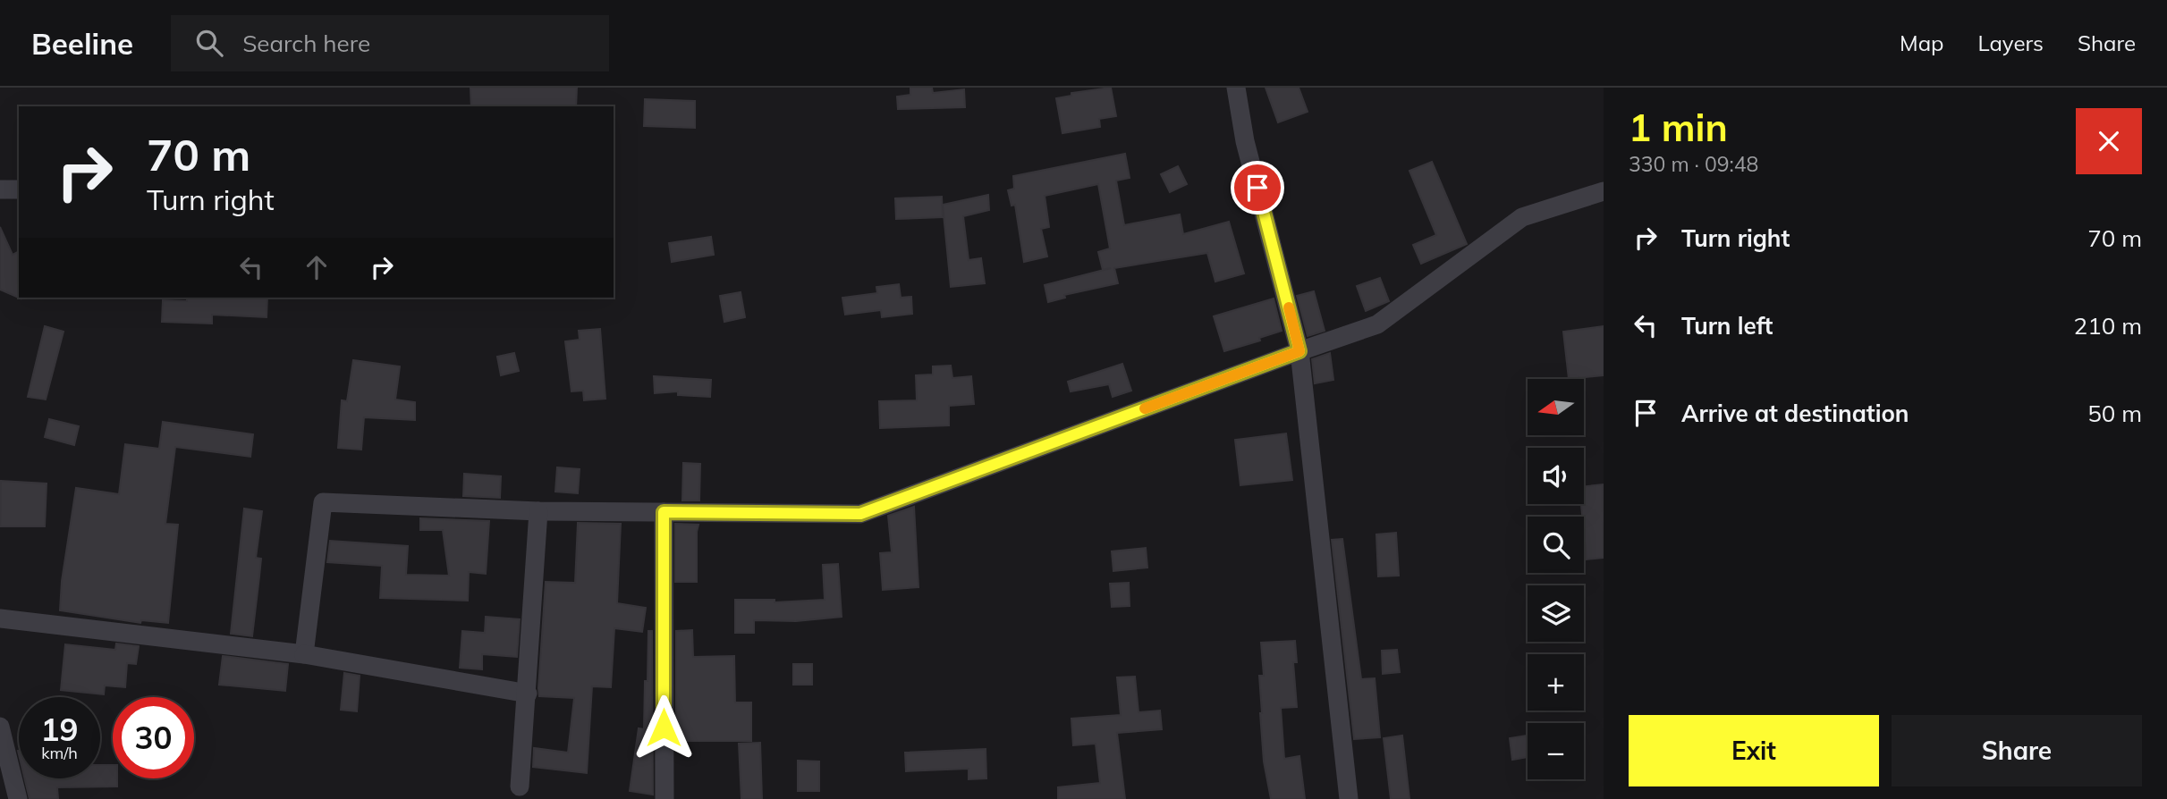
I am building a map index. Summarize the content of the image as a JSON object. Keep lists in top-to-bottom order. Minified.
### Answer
{"north":"left","page":{"header":"Beeline","search":"Search here","nav":["Map","Layers","Share"],"heading":["1 min","330 m · 09:48"],"turn":["70 m","Turn right"],"list":[{"name":"Turn right","value":"70 m"},{"name":"Turn left","value":"210 m"},{"name":"Arrive at destination","value":"50 m"}],"map_buttons":["+","−"],"speed":"19 km/h","limit":"30","buttons":["Exit","Share"]}}
